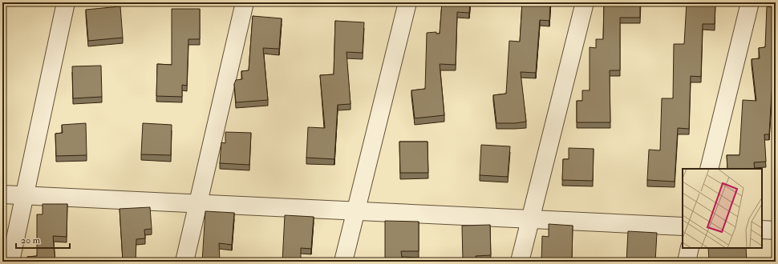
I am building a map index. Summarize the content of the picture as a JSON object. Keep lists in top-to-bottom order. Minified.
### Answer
{"scale_bar":"20 m"}
